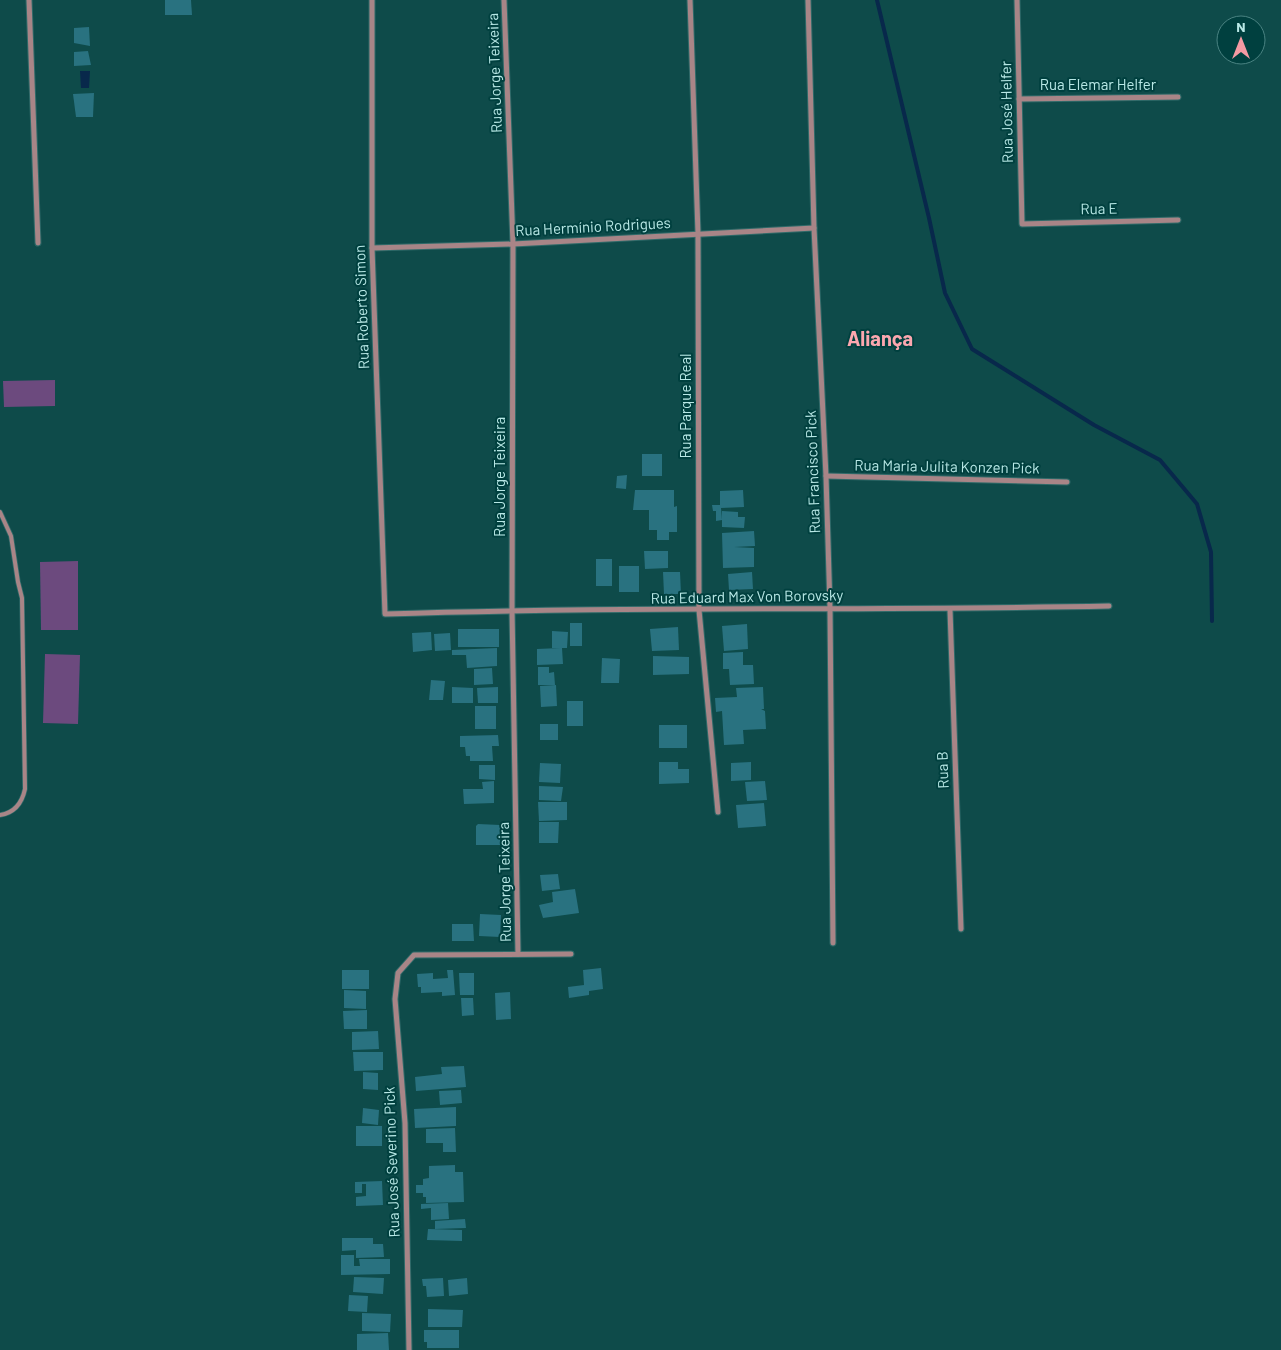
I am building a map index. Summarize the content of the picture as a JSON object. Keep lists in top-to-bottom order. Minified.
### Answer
{"streets":{"street":["Rua Jorge Teixeira","Rua Elemar Helfer","Rua José Helfer","Rua E","Rua Hermínio Rodrigues","Rua Roberto Simon","Rua Parque Real","Rua Maria Julita Konzen Pick","Rua Francisco Pick","Rua Eduard Max Von Borovsky","Rua B","Rua José Severino Pick"]},"crossings":[["Rua Jorge Teixeira","Rua Hermínio Rodrigues"],["Rua Jorge Teixeira","Rua Eduard Max Von Borovsky"],["Rua Jorge Teixeira","Rua José Severino Pick"],["Rua Elemar Helfer","Rua José Helfer"],["Rua José Helfer","Rua E"],["Rua Hermínio Rodrigues","Rua Roberto Simon"],["Rua Hermínio Rodrigues","Rua Parque Real"],["Rua Hermínio Rodrigues","Rua Francisco Pick"],["Rua Roberto Simon","Rua Eduard Max Von Borovsky"],["Rua Parque Real","Rua Eduard Max Von Borovsky"],["Rua Maria Julita Konzen Pick","Rua Francisco Pick"],["Rua Francisco Pick","Rua Eduard Max Von Borovsky"],["Rua Eduard Max Von Borovsky","Rua B"]],"districts":["Aliança"],"north":"top"}
